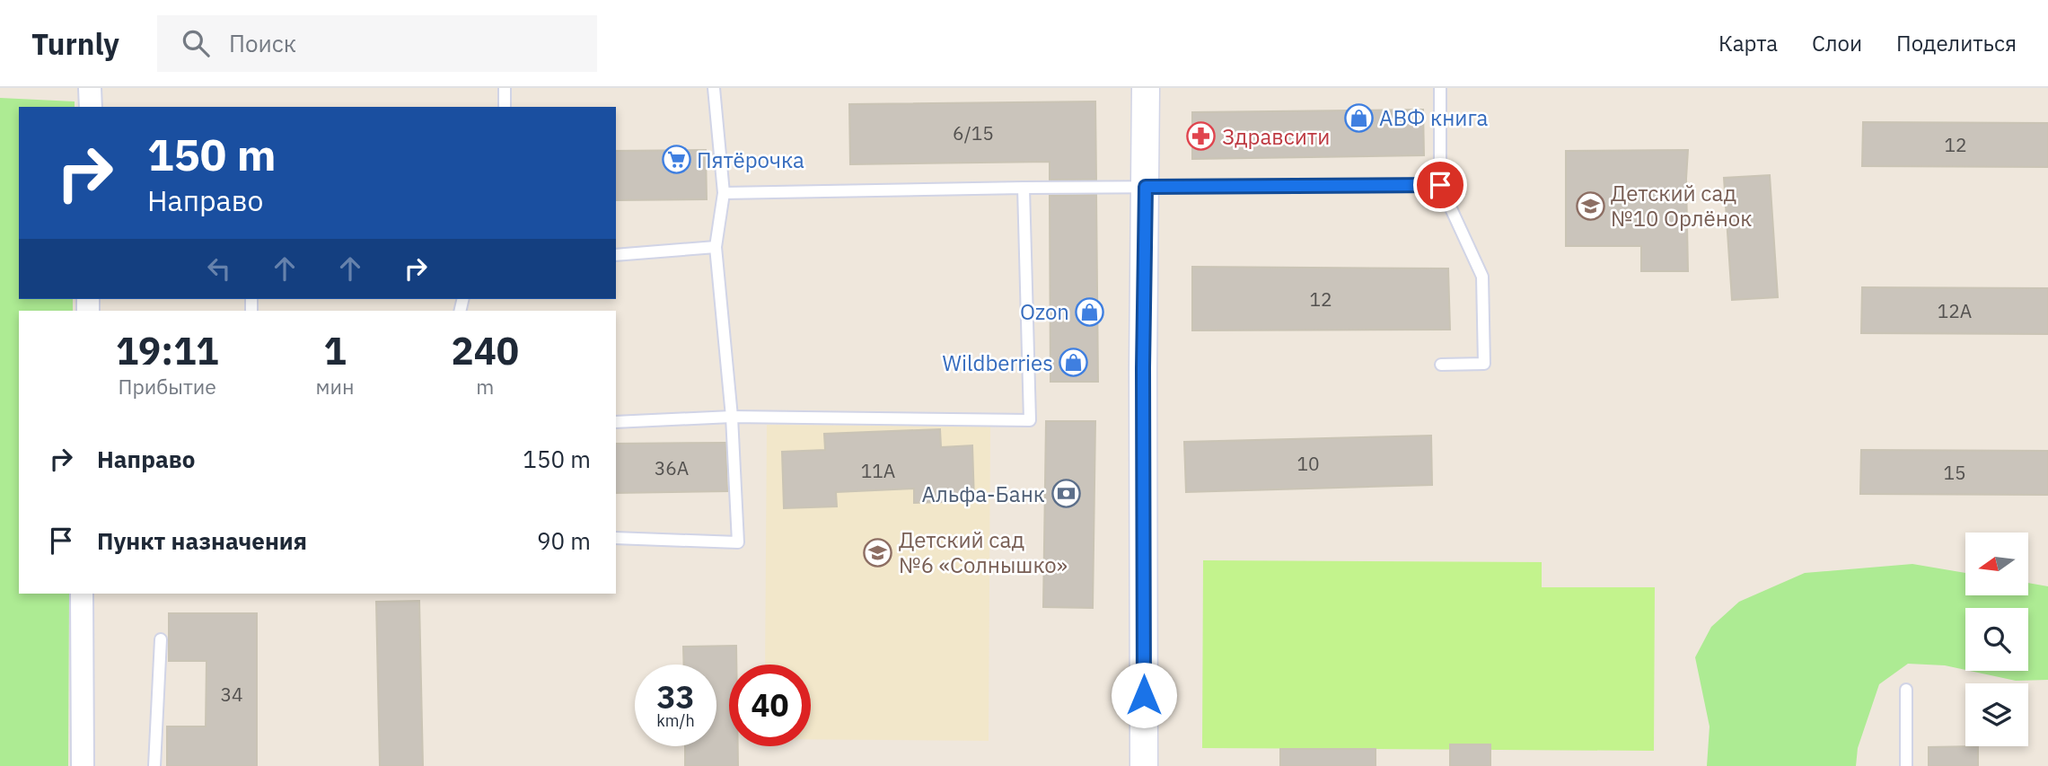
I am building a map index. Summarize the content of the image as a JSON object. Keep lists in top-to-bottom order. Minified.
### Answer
{"places":{"shop":["АВФ книга","Ozon","Wildberries"],"pharmacy":["Здравсити"],"supermarket":["Пятёрочка"],"school or university":["Детский сад №10 Орлёнок","Детский сад №6 «Солнышко»"],"bank":["Альфа-Банк"]},"house_numbers":["6/15","12","12","12А","10","36А","11А","15","34"],"north":"left","page":{"header":"Turnly","search":"Поиск","nav":["Карта","Слои","Поделиться"],"turn":["150 m","Направо"],"eta":["19:11","Прибытие","1","мин","240","m"],"list":[{"name":"Направо","value":"150 m"},{"name":"Пункт назначения","value":"90 m"}],"speed":"33 km/h","limit":"40"}}
